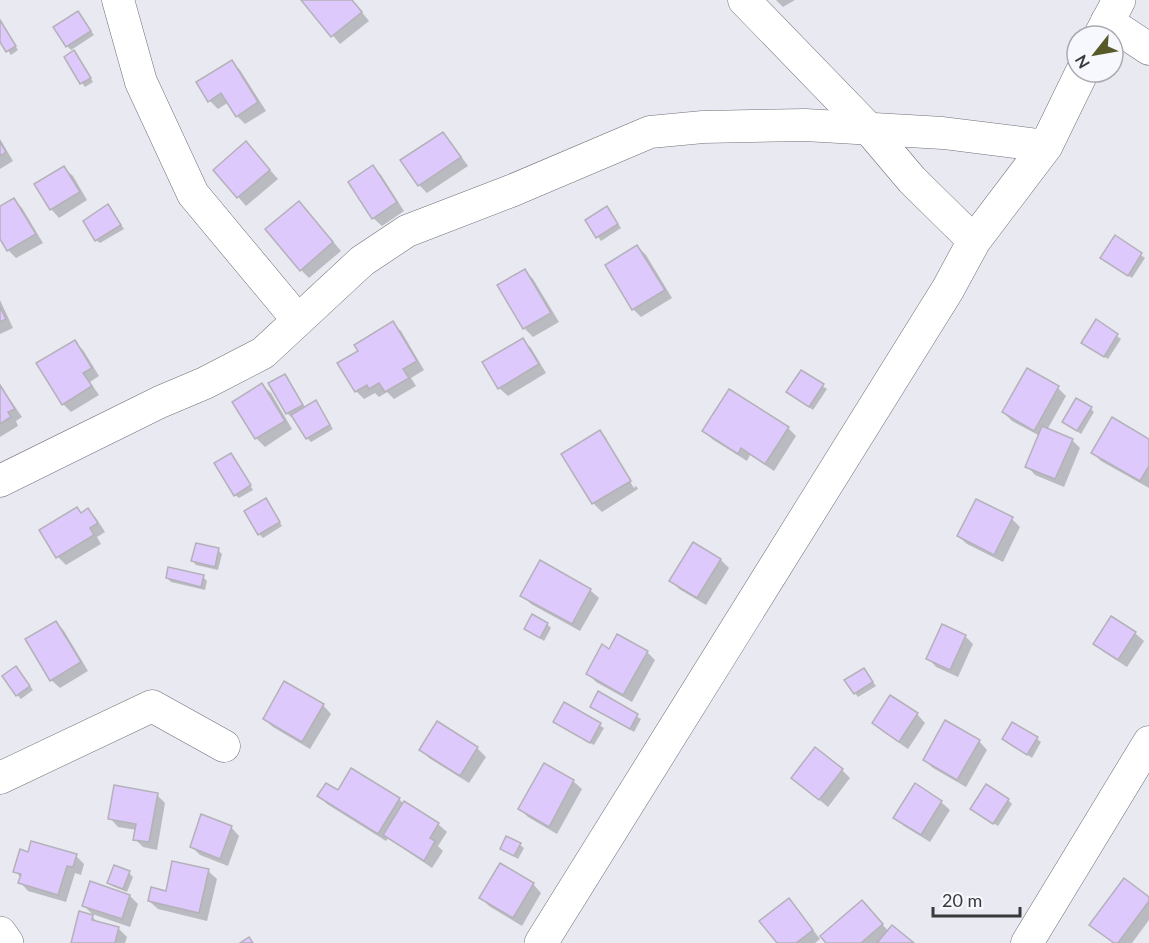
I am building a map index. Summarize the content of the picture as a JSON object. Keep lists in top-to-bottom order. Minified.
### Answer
{"scale_bar":"20 m","north":"bottom left"}
